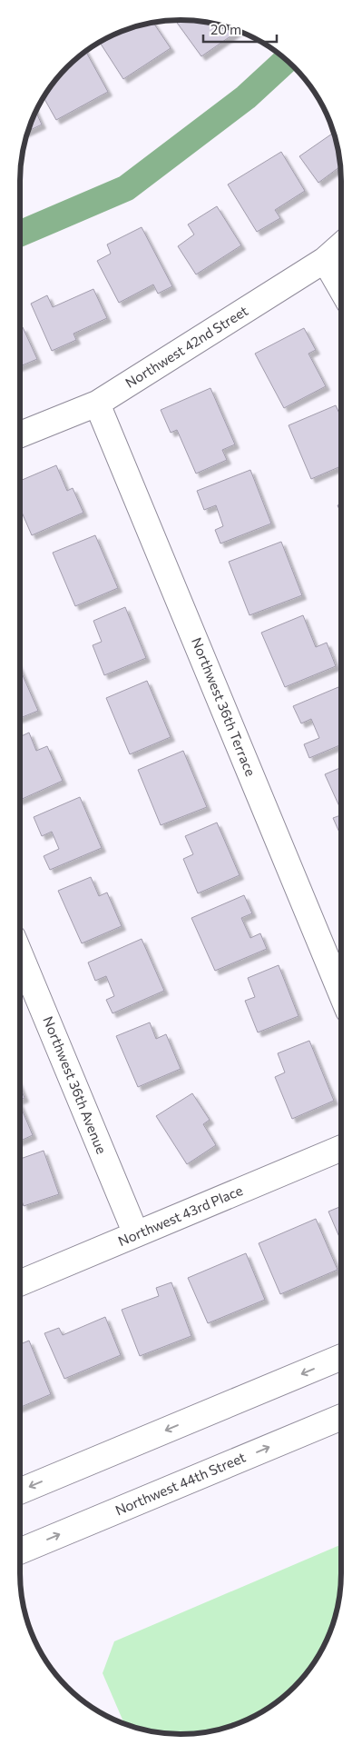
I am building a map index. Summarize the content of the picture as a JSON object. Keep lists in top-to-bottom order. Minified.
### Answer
{"streets":{"street":["Northwest 42nd Street","Northwest 36th Terrace","Northwest 36th Avenue","Northwest 43rd Place","Northwest 44th Street"]},"crossings":[["Northwest 42nd Street","Northwest 36th Terrace"],["Northwest 36th Avenue","Northwest 43rd Place"]],"scale_bar":"20 m"}
